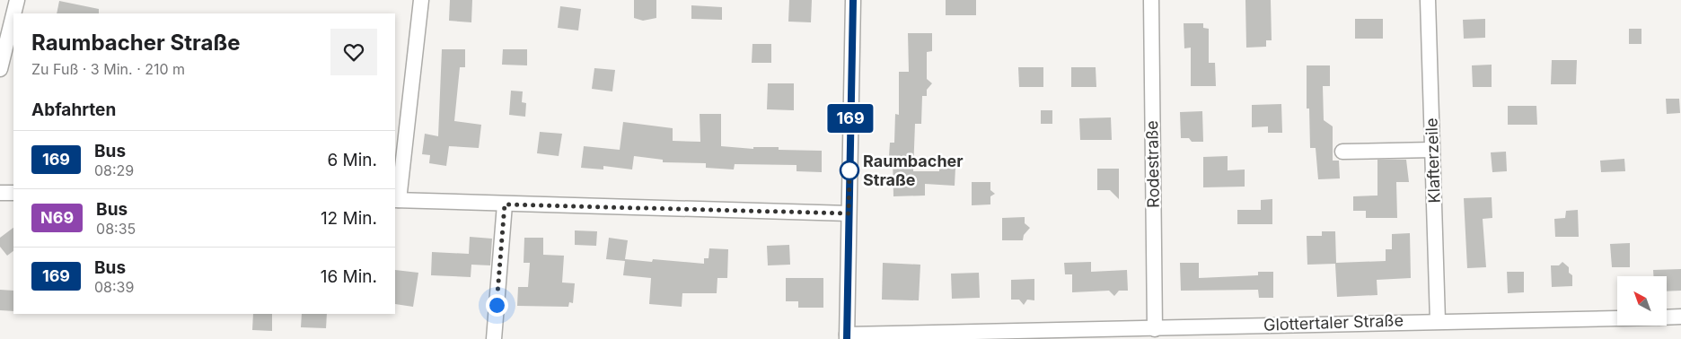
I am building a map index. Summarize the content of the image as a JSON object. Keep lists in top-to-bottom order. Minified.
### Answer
{"streets":{"street":["Klafterzeile","Rodestraße","Glottertaler Straße"]},"crossings":[["Klafterzeile","Glottertaler Straße"],["Rodestraße","Glottertaler Straße"]],"places":["Raumbacher Straße"],"lines":["bus line 169"],"north":"top left","page":{"on_map":"169","heading":[["Raumbacher Straße","Zu Fuß · 3 Min. · 210 m"],"Abfahrten"],"list":[{"mark":"169","name":"Bus","note":"08:29","value":"6 Min."},{"mark":"N69","name":"Bus","note":"08:35","value":"12 Min."},{"mark":"169","name":"Bus","note":"08:39","value":"16 Min."}]}}
